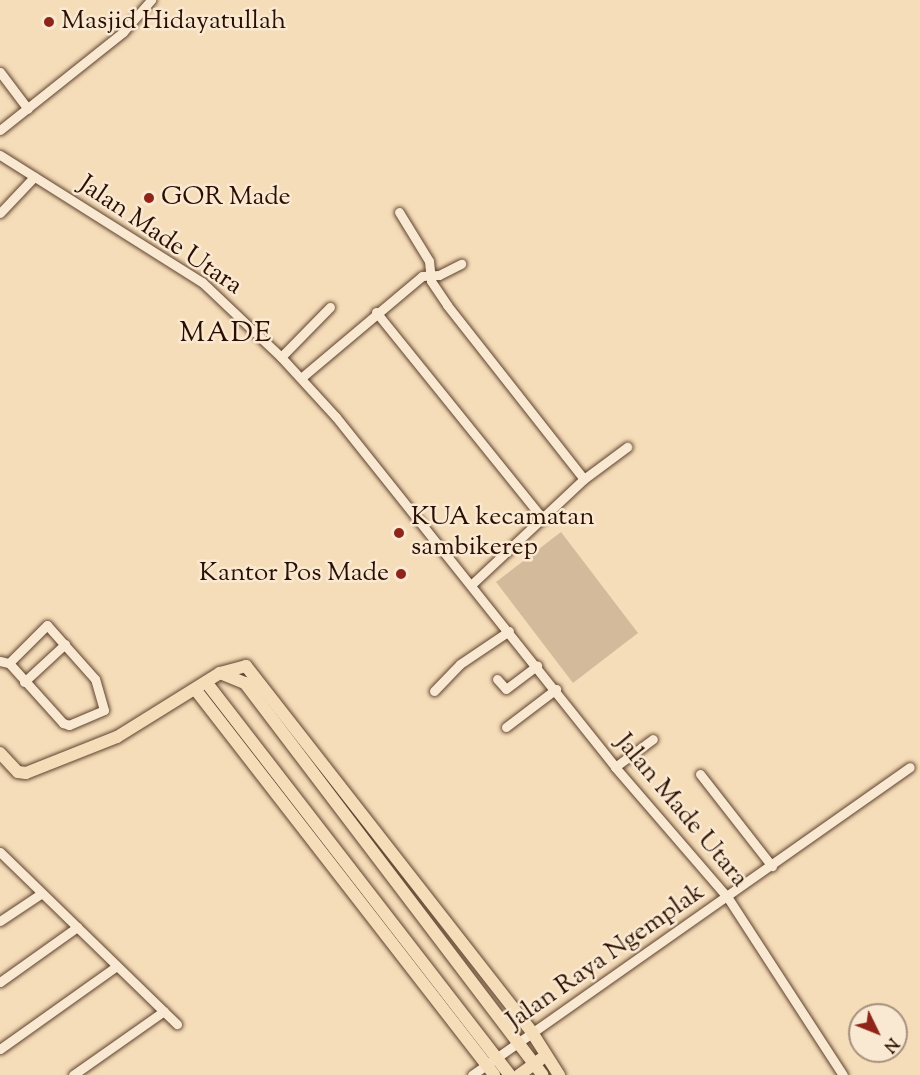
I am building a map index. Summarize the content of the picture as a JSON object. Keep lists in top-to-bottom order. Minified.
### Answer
{"streets":{"street":["Jalan Made Utara","Jalan Raya Ngemplak"]},"crossings":[["Jalan Made Utara","Jalan Raya Ngemplak"]],"districts":["MADE"],"places":["Masjid Hidayatullah","GOR Made","KUA kecamatan sambikerep","Kantor Pos Made"],"north":"bottom right"}
